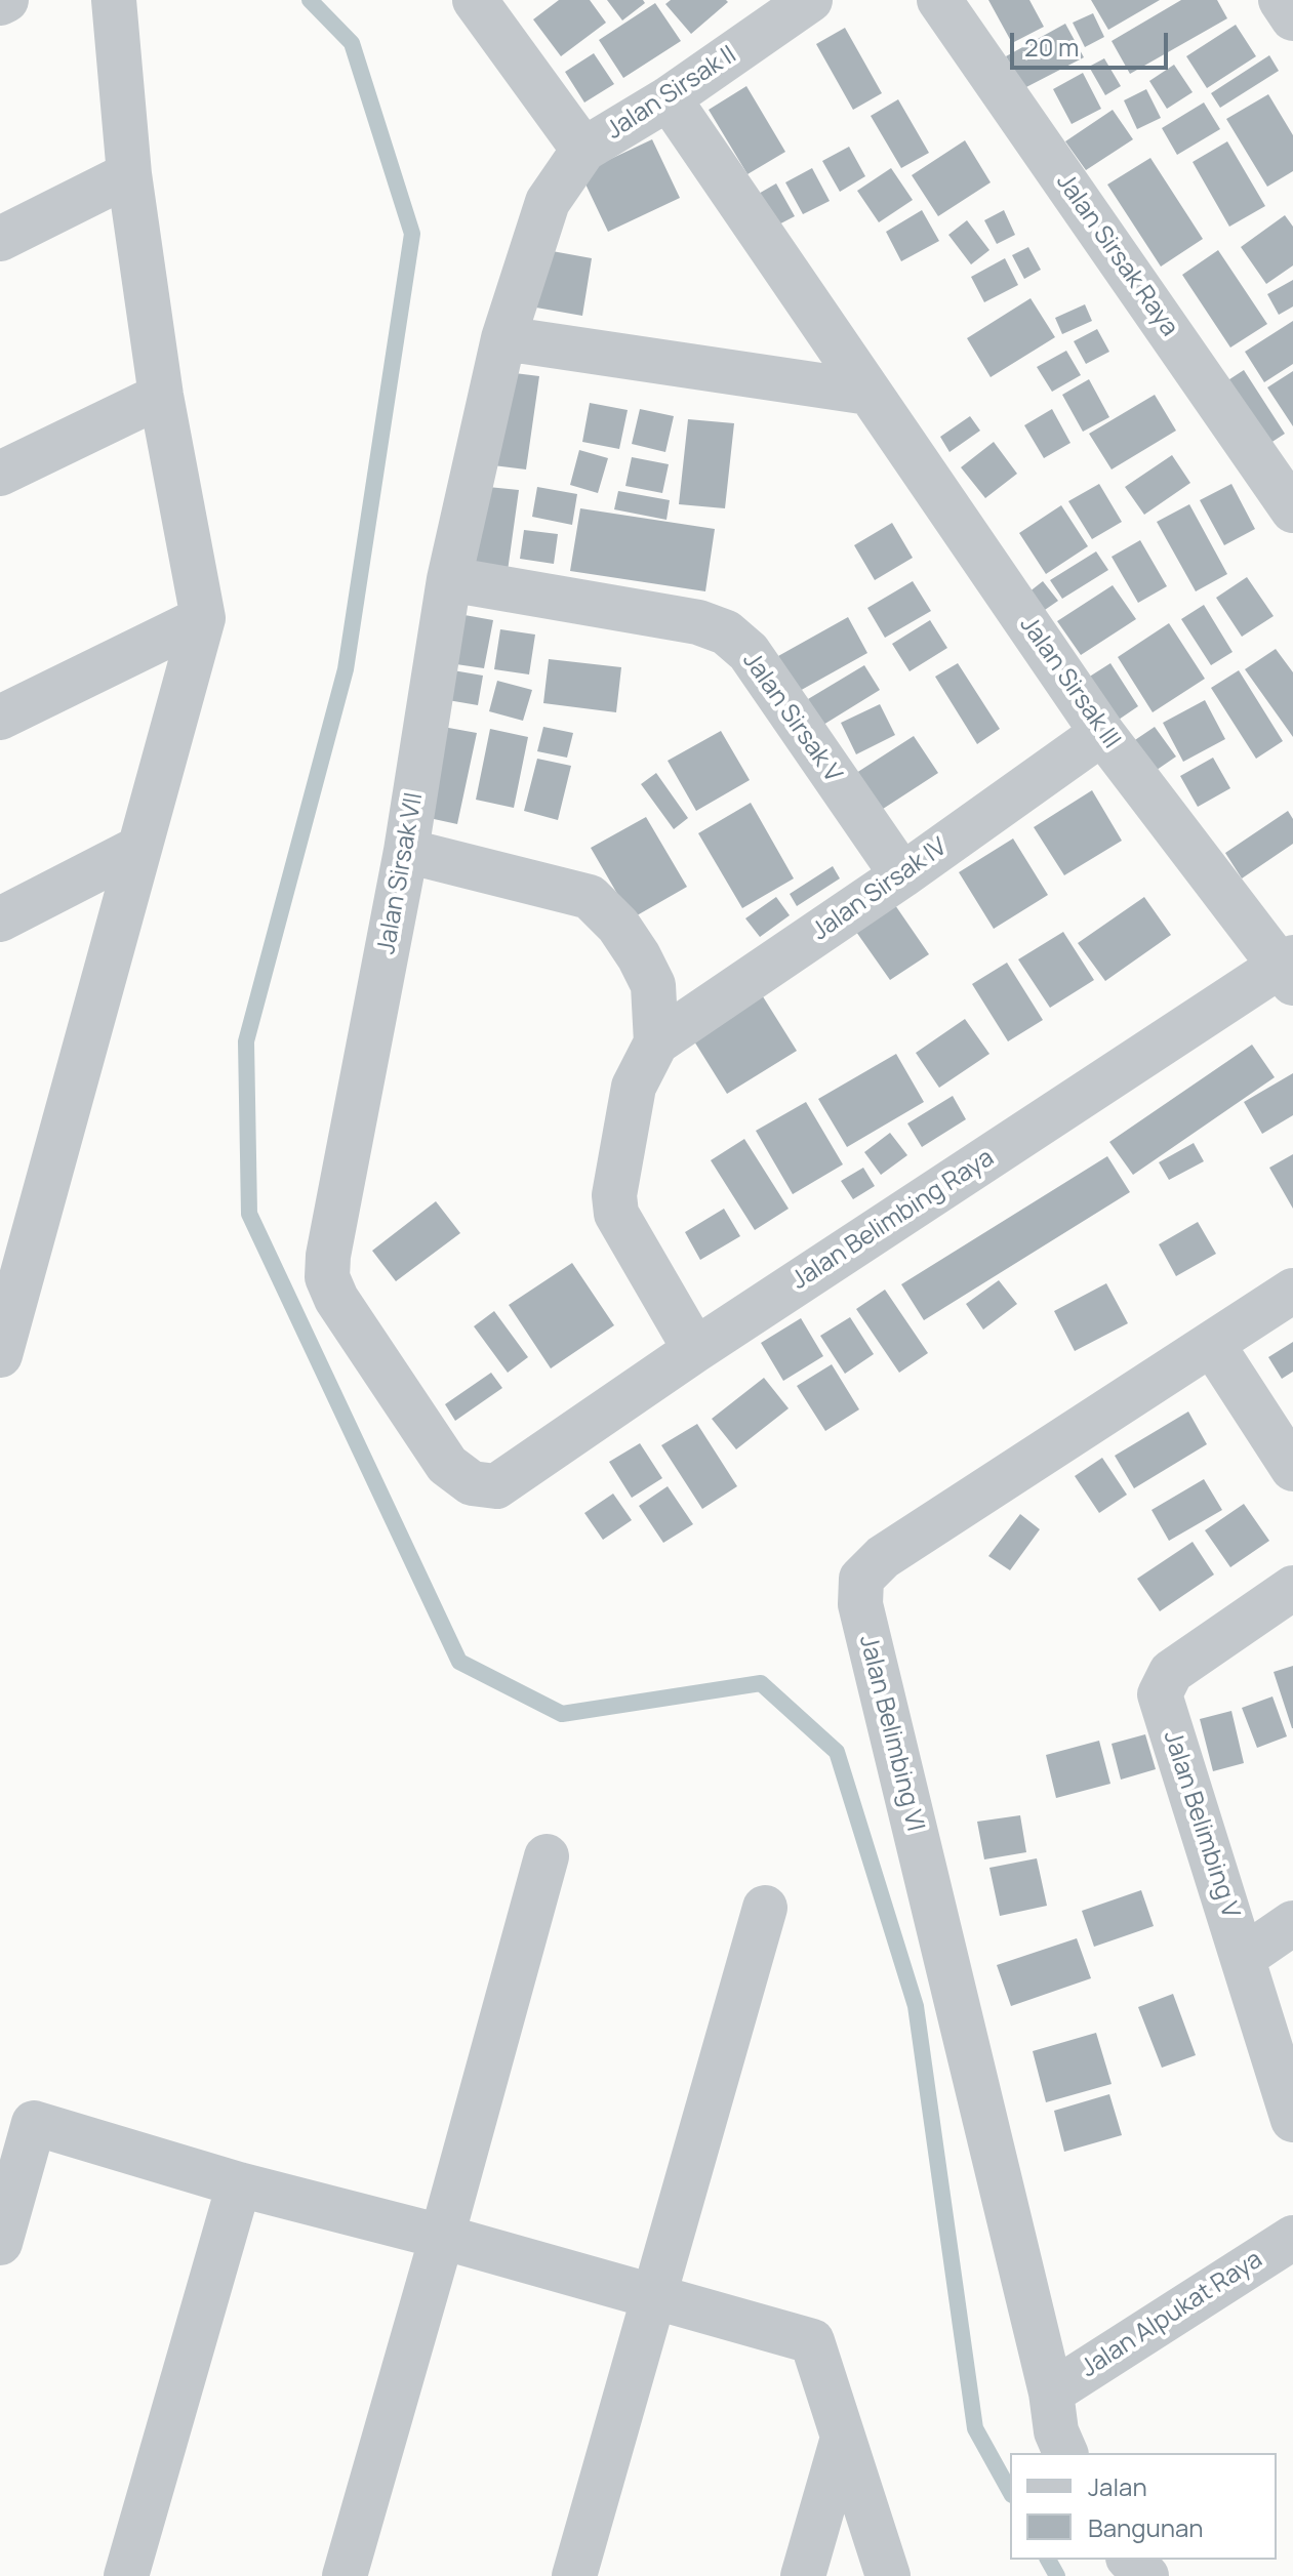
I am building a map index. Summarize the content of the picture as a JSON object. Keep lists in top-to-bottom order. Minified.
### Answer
{"streets":{"street":["Jalan Sirsak II","Jalan Sirsak Raya","Jalan Sirsak III","Jalan Sirsak V","Jalan Sirsak VII","Jalan Sirsak IV","Jalan Belimbing Raya","Jalan Belimbing VI","Jalan Belimbing V","Jalan Alpukat Raya"]},"crossings":[["Jalan Sirsak II","Jalan Sirsak III"],["Jalan Sirsak II","Jalan Sirsak VII"],["Jalan Sirsak III","Jalan Sirsak IV"],["Jalan Sirsak III","Jalan Belimbing Raya"],["Jalan Sirsak V","Jalan Sirsak VII"],["Jalan Sirsak V","Jalan Sirsak IV"],["Jalan Sirsak VII","Jalan Belimbing Raya"],["Jalan Belimbing VI","Jalan Alpukat Raya"]],"legend":["Jalan","Bangunan"],"scale_bar":"20 m"}
